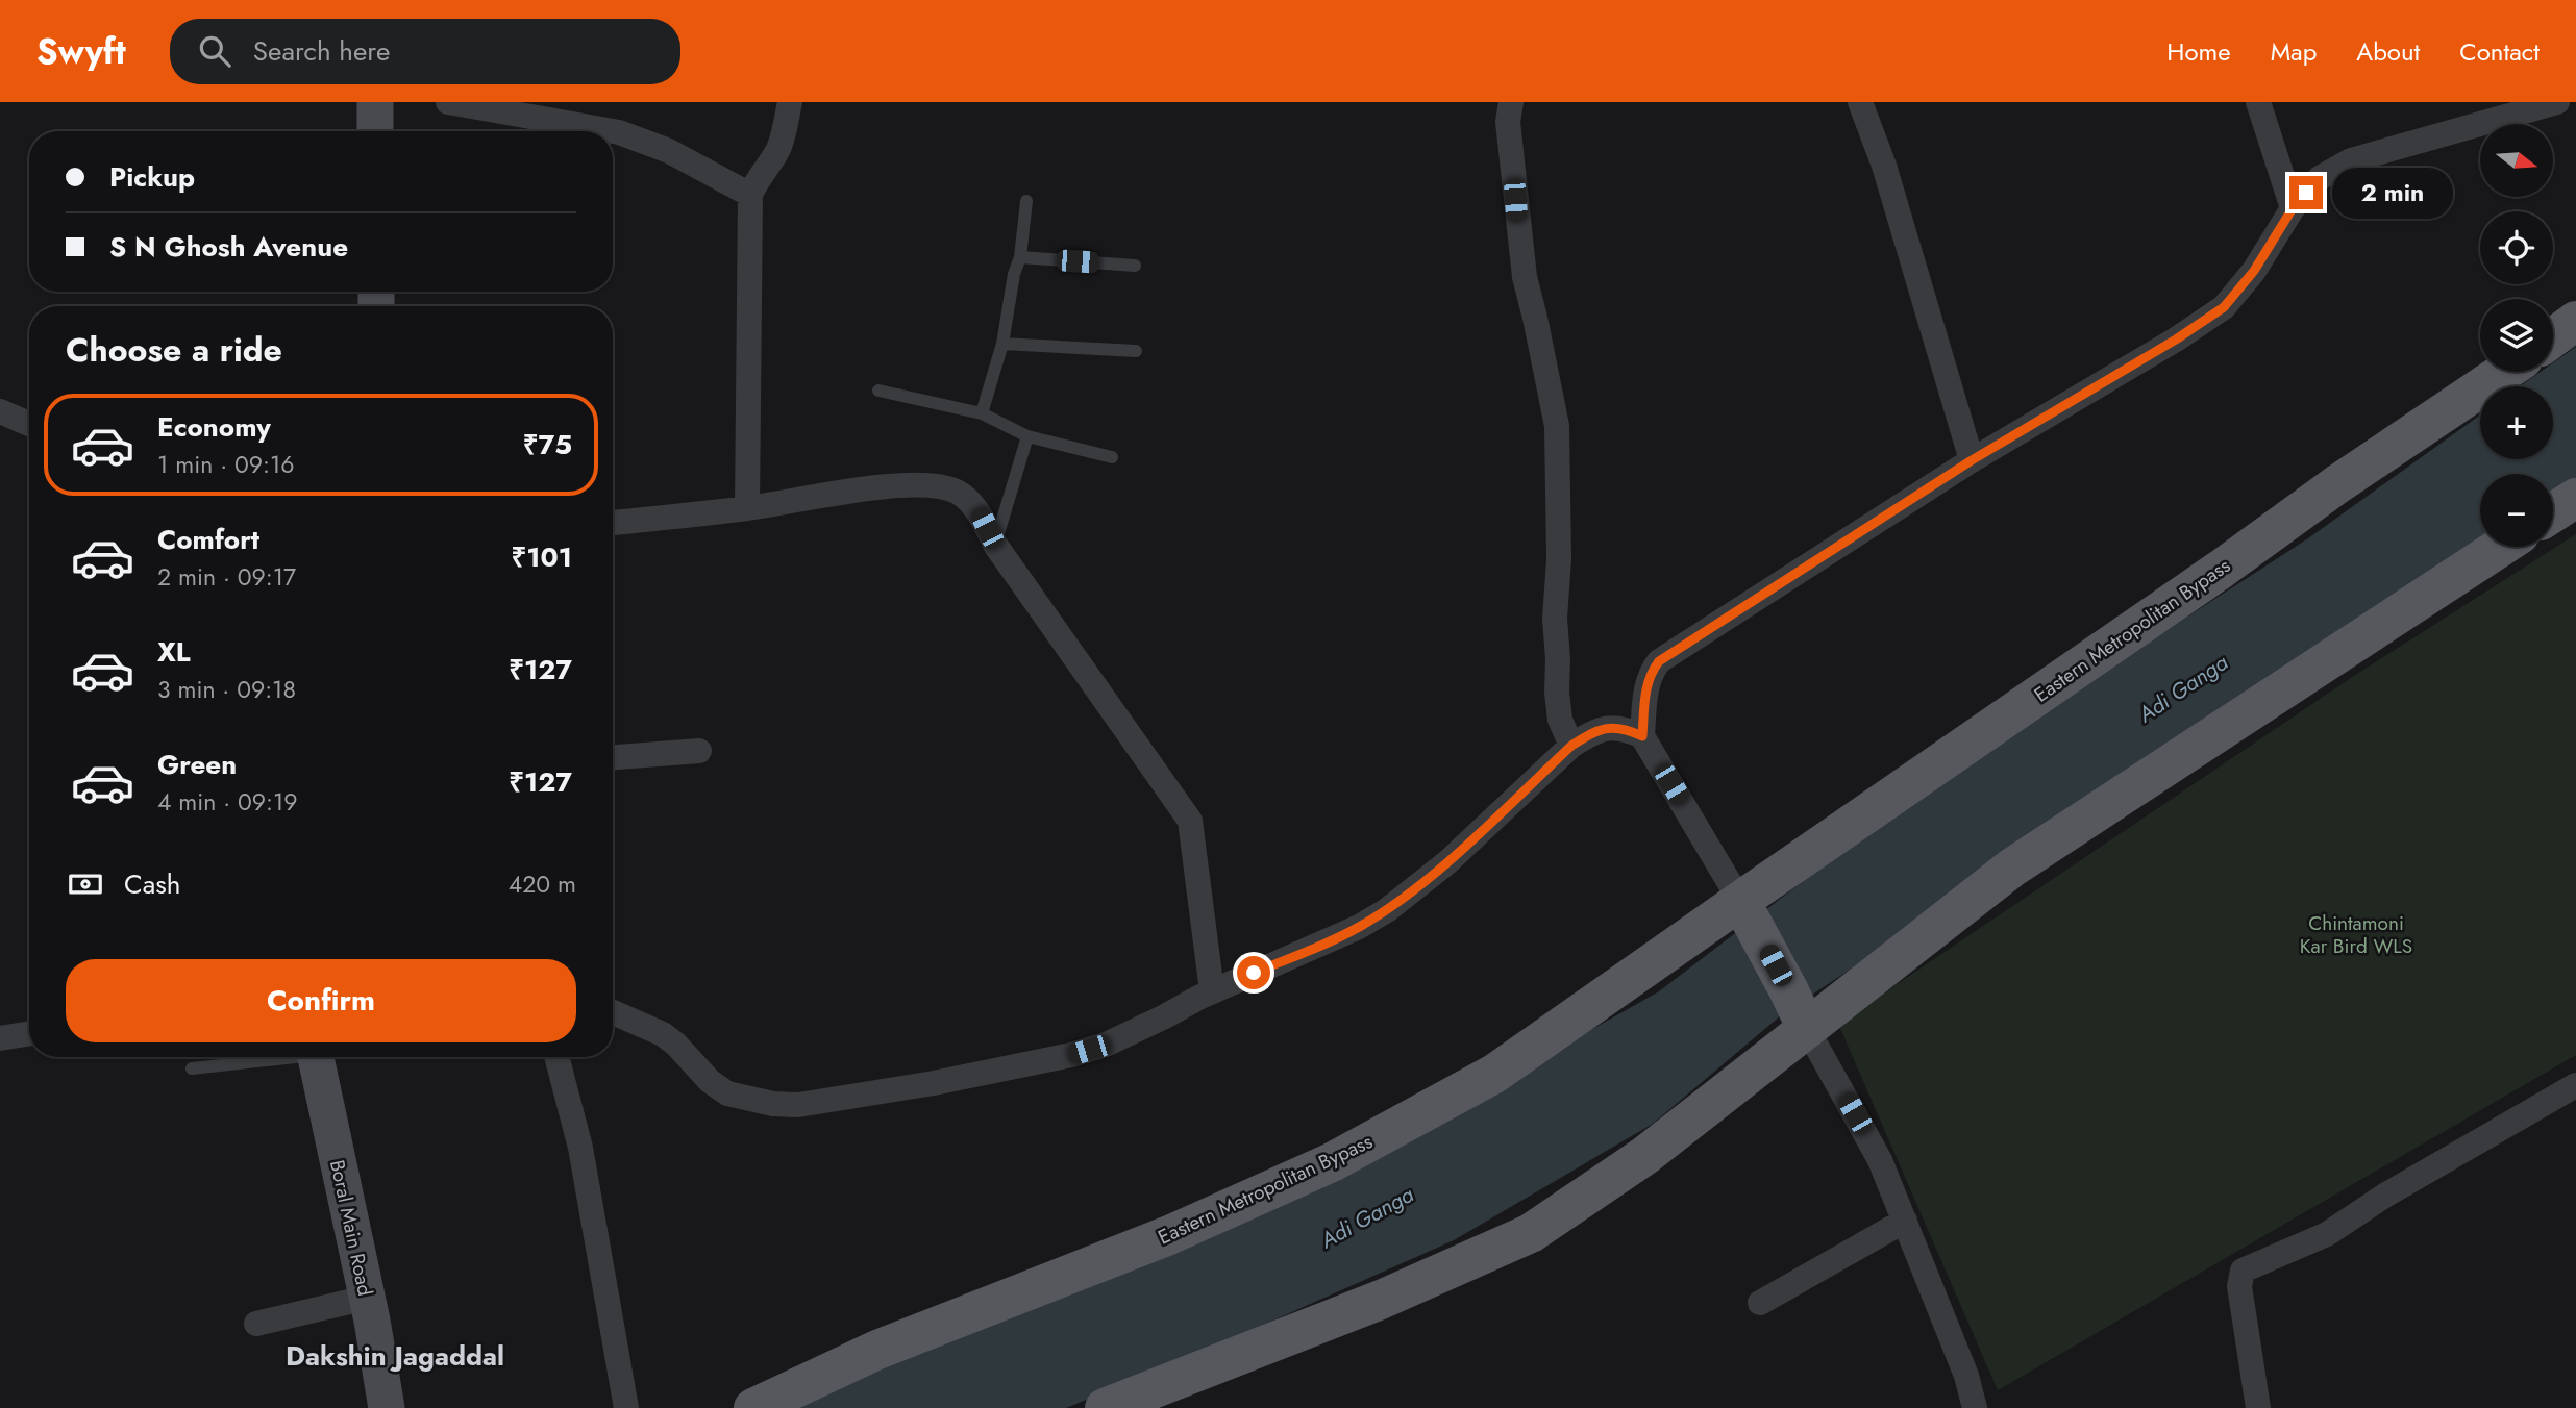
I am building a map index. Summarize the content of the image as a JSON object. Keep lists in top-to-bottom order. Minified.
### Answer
{"streets":{"main road":["Eastern Metropolitan Bypass","Boral Main Road"]},"districts":["Dakshin Jagaddal"],"water":["Adi Ganga"],"parks":["Chintamoni Kar Bird WLS"],"north":"right","page":{"header":"Swyft","search":"Search here","nav":["Home","Map","About","Contact"],"map_buttons":["+","−"],"banner":["Pickup","S N Ghosh Avenue"],"bubble":"2 min","heading":"Choose a ride","list":[{"name":"Economy","note":"1 min · 09:16","value":"₹75"},{"name":"Comfort","note":"2 min · 09:17","value":"₹101"},{"name":"XL","note":"3 min · 09:18","value":"₹127"},{"name":"Green","note":"4 min · 09:19","value":"₹127"}],"pay":["Cash","420 m"],"buttons":"Confirm"}}
